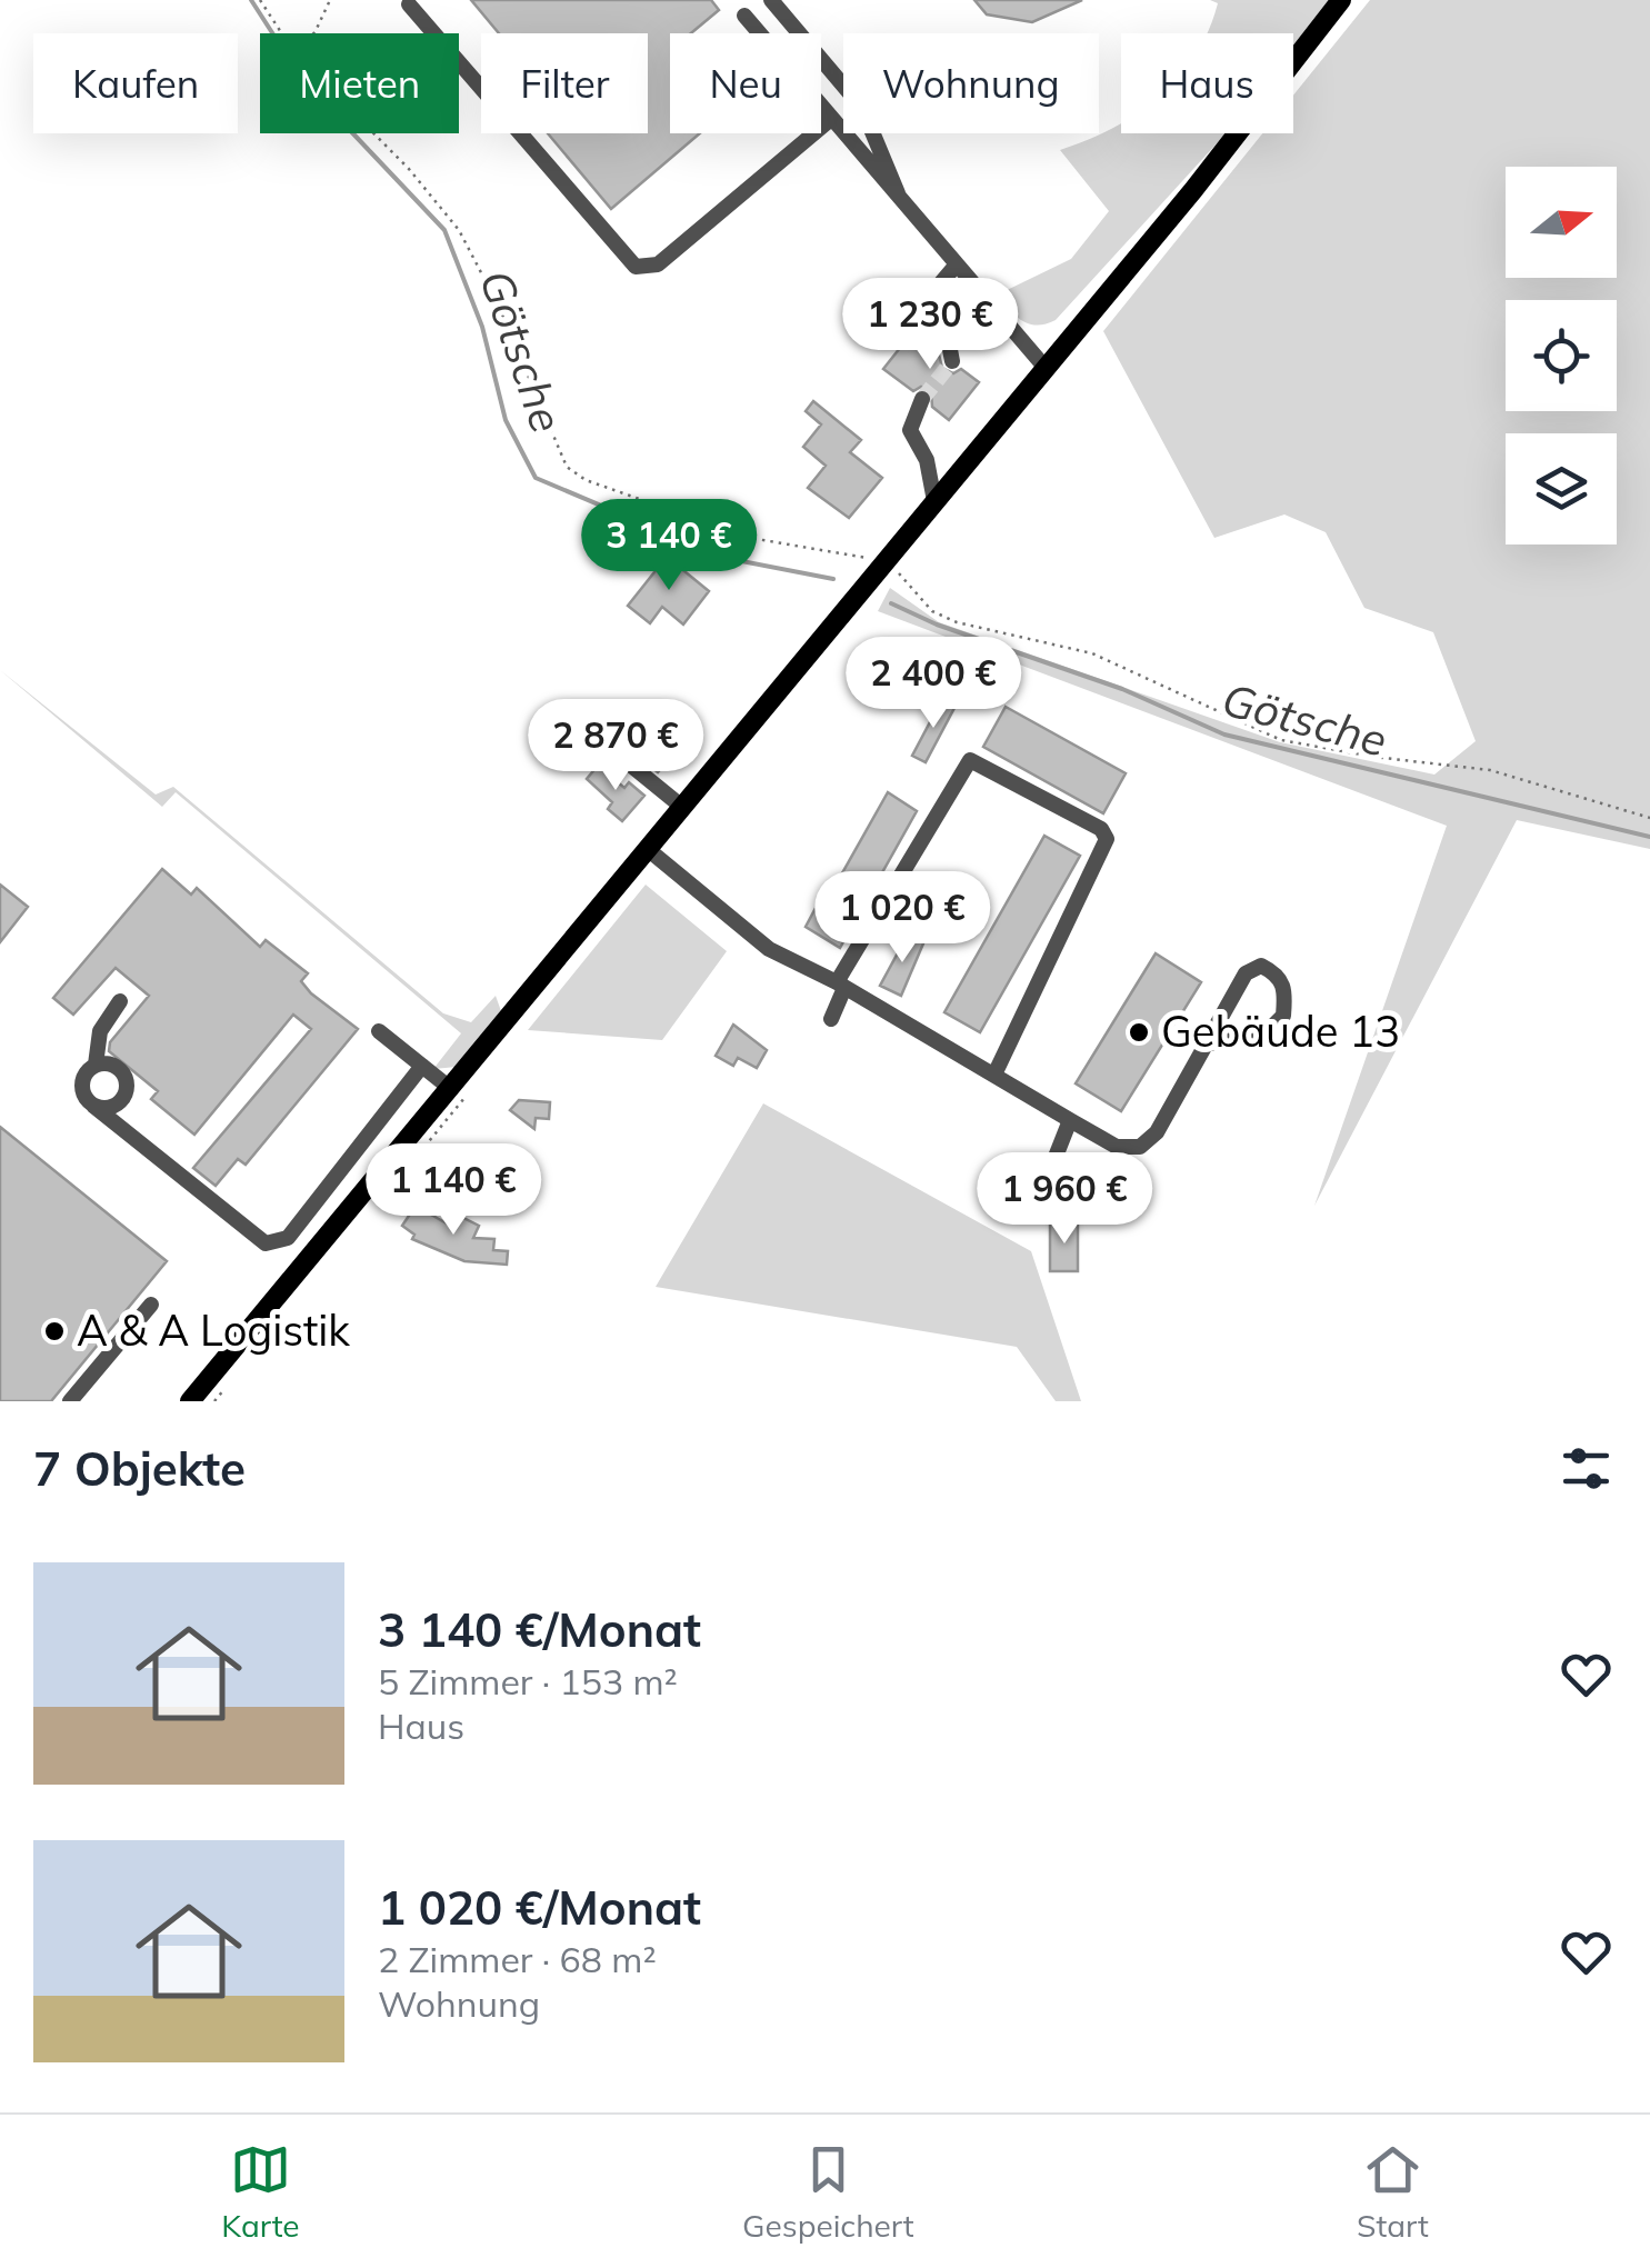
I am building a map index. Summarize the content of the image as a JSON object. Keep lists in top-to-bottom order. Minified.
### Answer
{"water":["Götsche"],"places":["Gebäude 13","A & A Logistik"],"north":"right","page":{"chip":["Kaufen","Mieten","Filter","Neu","Wohnung","Haus"],"price":["1 230 €","3 140 €","2 400 €","2 870 €","1 020 €","1 140 €","1 960 €"],"heading":"7 Objekte","list":[{"name":"3 140 €/Monat","note":"5 Zimmer · 153 m² · Haus"},{"name":"1 020 €/Monat","note":"2 Zimmer · 68 m² · Wohnung"}],"tabs":["Karte","Gespeichert","Start"]}}
